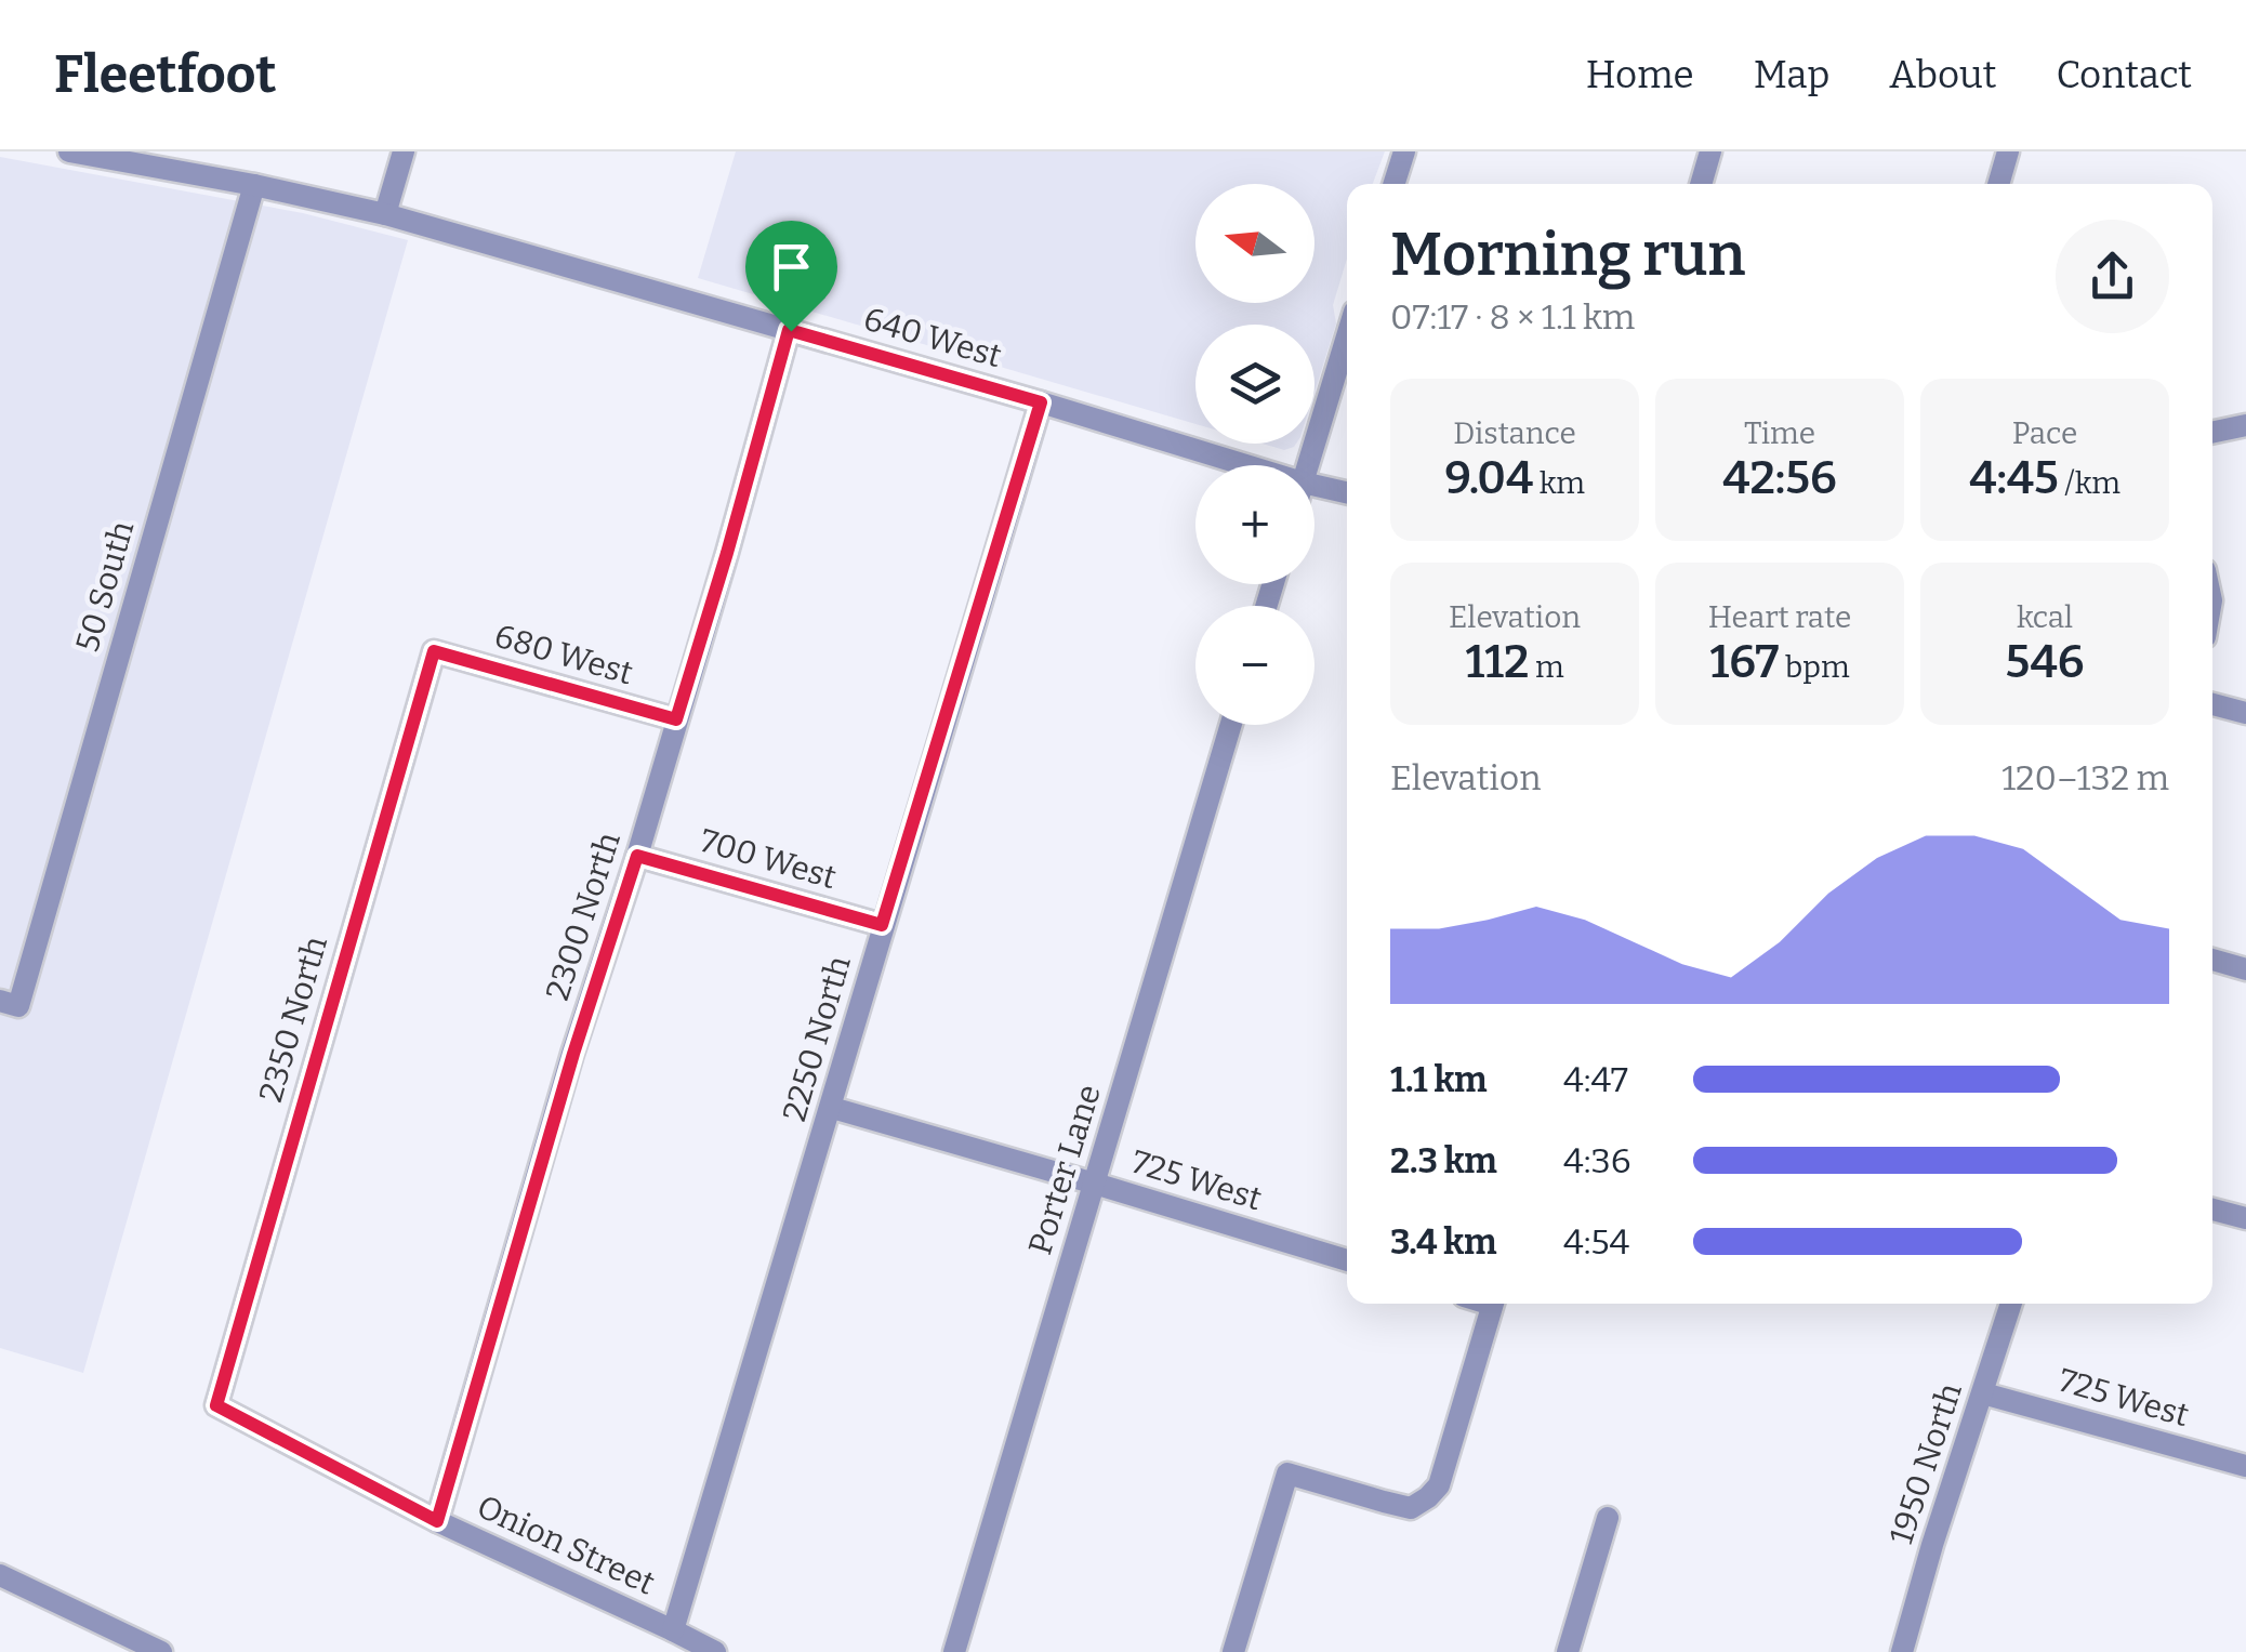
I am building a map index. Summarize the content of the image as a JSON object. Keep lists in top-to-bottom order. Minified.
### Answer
{"streets":{"street":["640 West","50 South","680 West","700 West","2300 North","2350 North","2250 North","Porter Lane","725 West","1950 North","Onion Street"]},"crossings":[["640 West","50 South"],["640 West","2300 North"],["640 West","2250 North"],["680 West","2300 North"],["680 West","2350 North"],["700 West","2300 North"],["700 West","2250 North"],["2300 North","Onion Street"],["2350 North","Onion Street"],["2250 North","725 West"],["2250 North","Onion Street"],["Porter Lane","725 West"],["725 West","1950 North"]],"north":"left","page":{"header":"Fleetfoot","nav":["Home","Map","About","Contact"],"map_buttons":["+","−"],"heading":["Morning run","07:17 · 8 × 1.1 km"],"stats":[["Distance","9.04 km"],["Time","42:56"],["Pace","4:45 /km"],["Elevation","112 m"],["Heart rate","167 bpm"],["kcal","546"]],"chart":["Elevation","120–132 m"],"list":[{"name":"1.1 km","note":"4:47"},{"name":"2.3 km","note":"4:36"},{"name":"3.4 km","note":"4:54"}]}}
